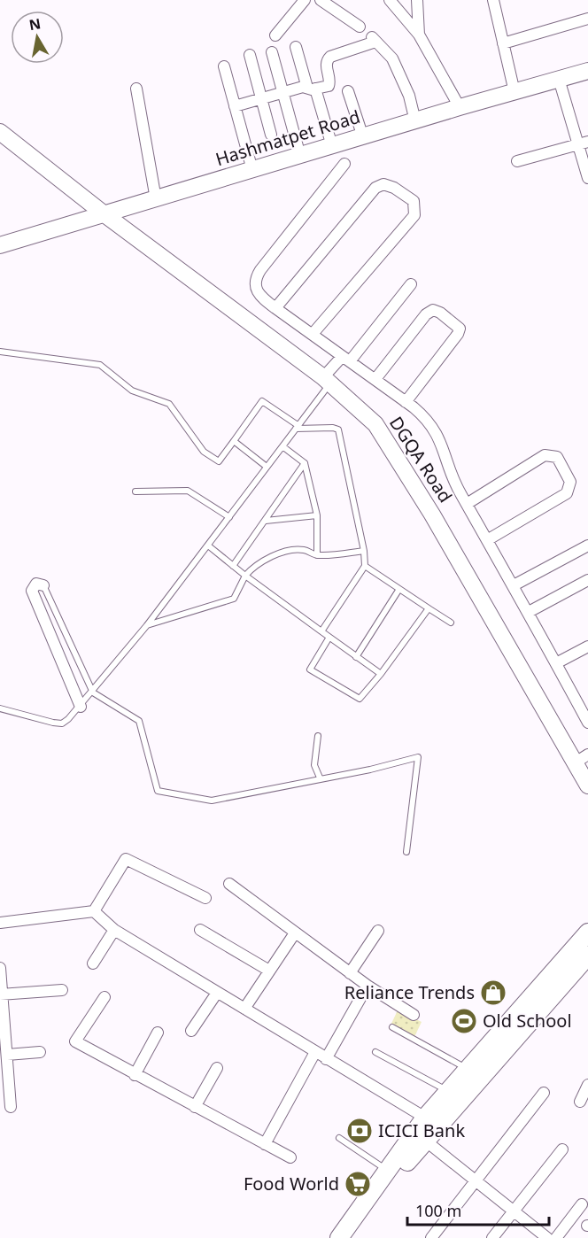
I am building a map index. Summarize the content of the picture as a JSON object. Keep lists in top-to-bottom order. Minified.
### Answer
{"streets":{"main road":["Hashmatpet Road","DGQA Road"]},"crossings":[["Hashmatpet Road","DGQA Road"]],"places":{"shop":["Reliance Trends"],"sports":["Old School"],"bank":["ICICI Bank"],"supermarket":["Food World"]},"scale_bar":"100 m","north":"top"}
